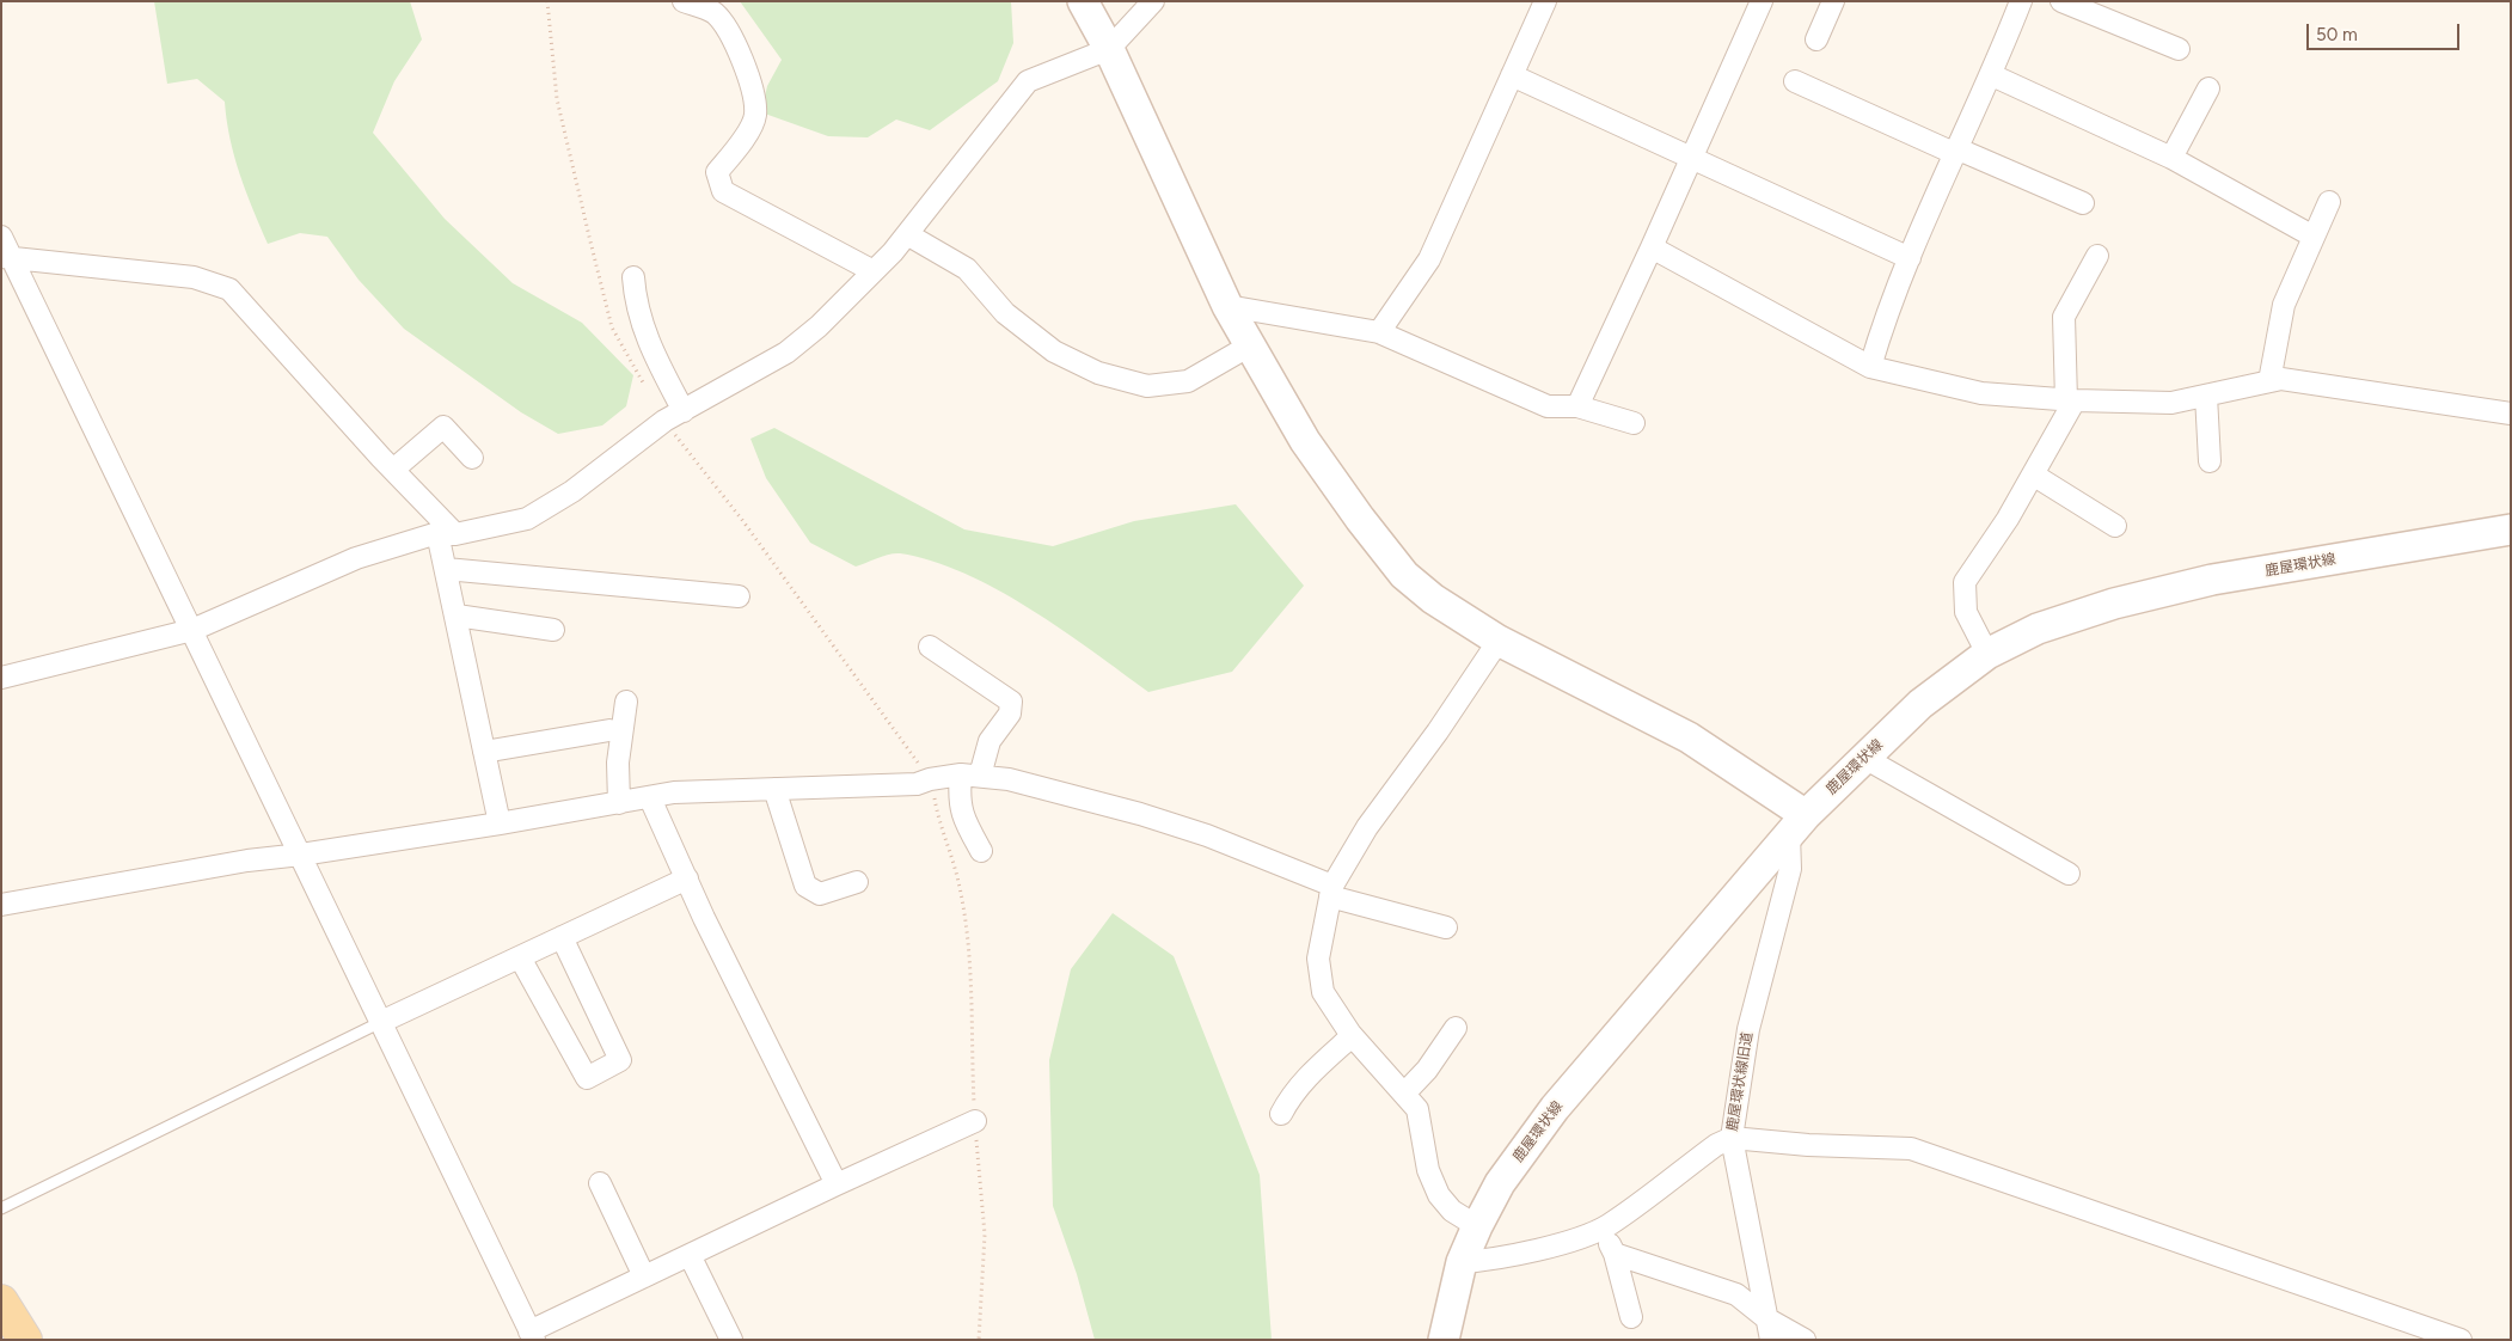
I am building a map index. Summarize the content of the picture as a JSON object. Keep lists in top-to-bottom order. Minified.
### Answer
{"streets":{"main road":["鹿屋環状線"],"street":["鹿屋環状線旧道"]},"crossings":[["鹿屋環状線","鹿屋環状線旧道"]],"scale_bar":"50 m"}
